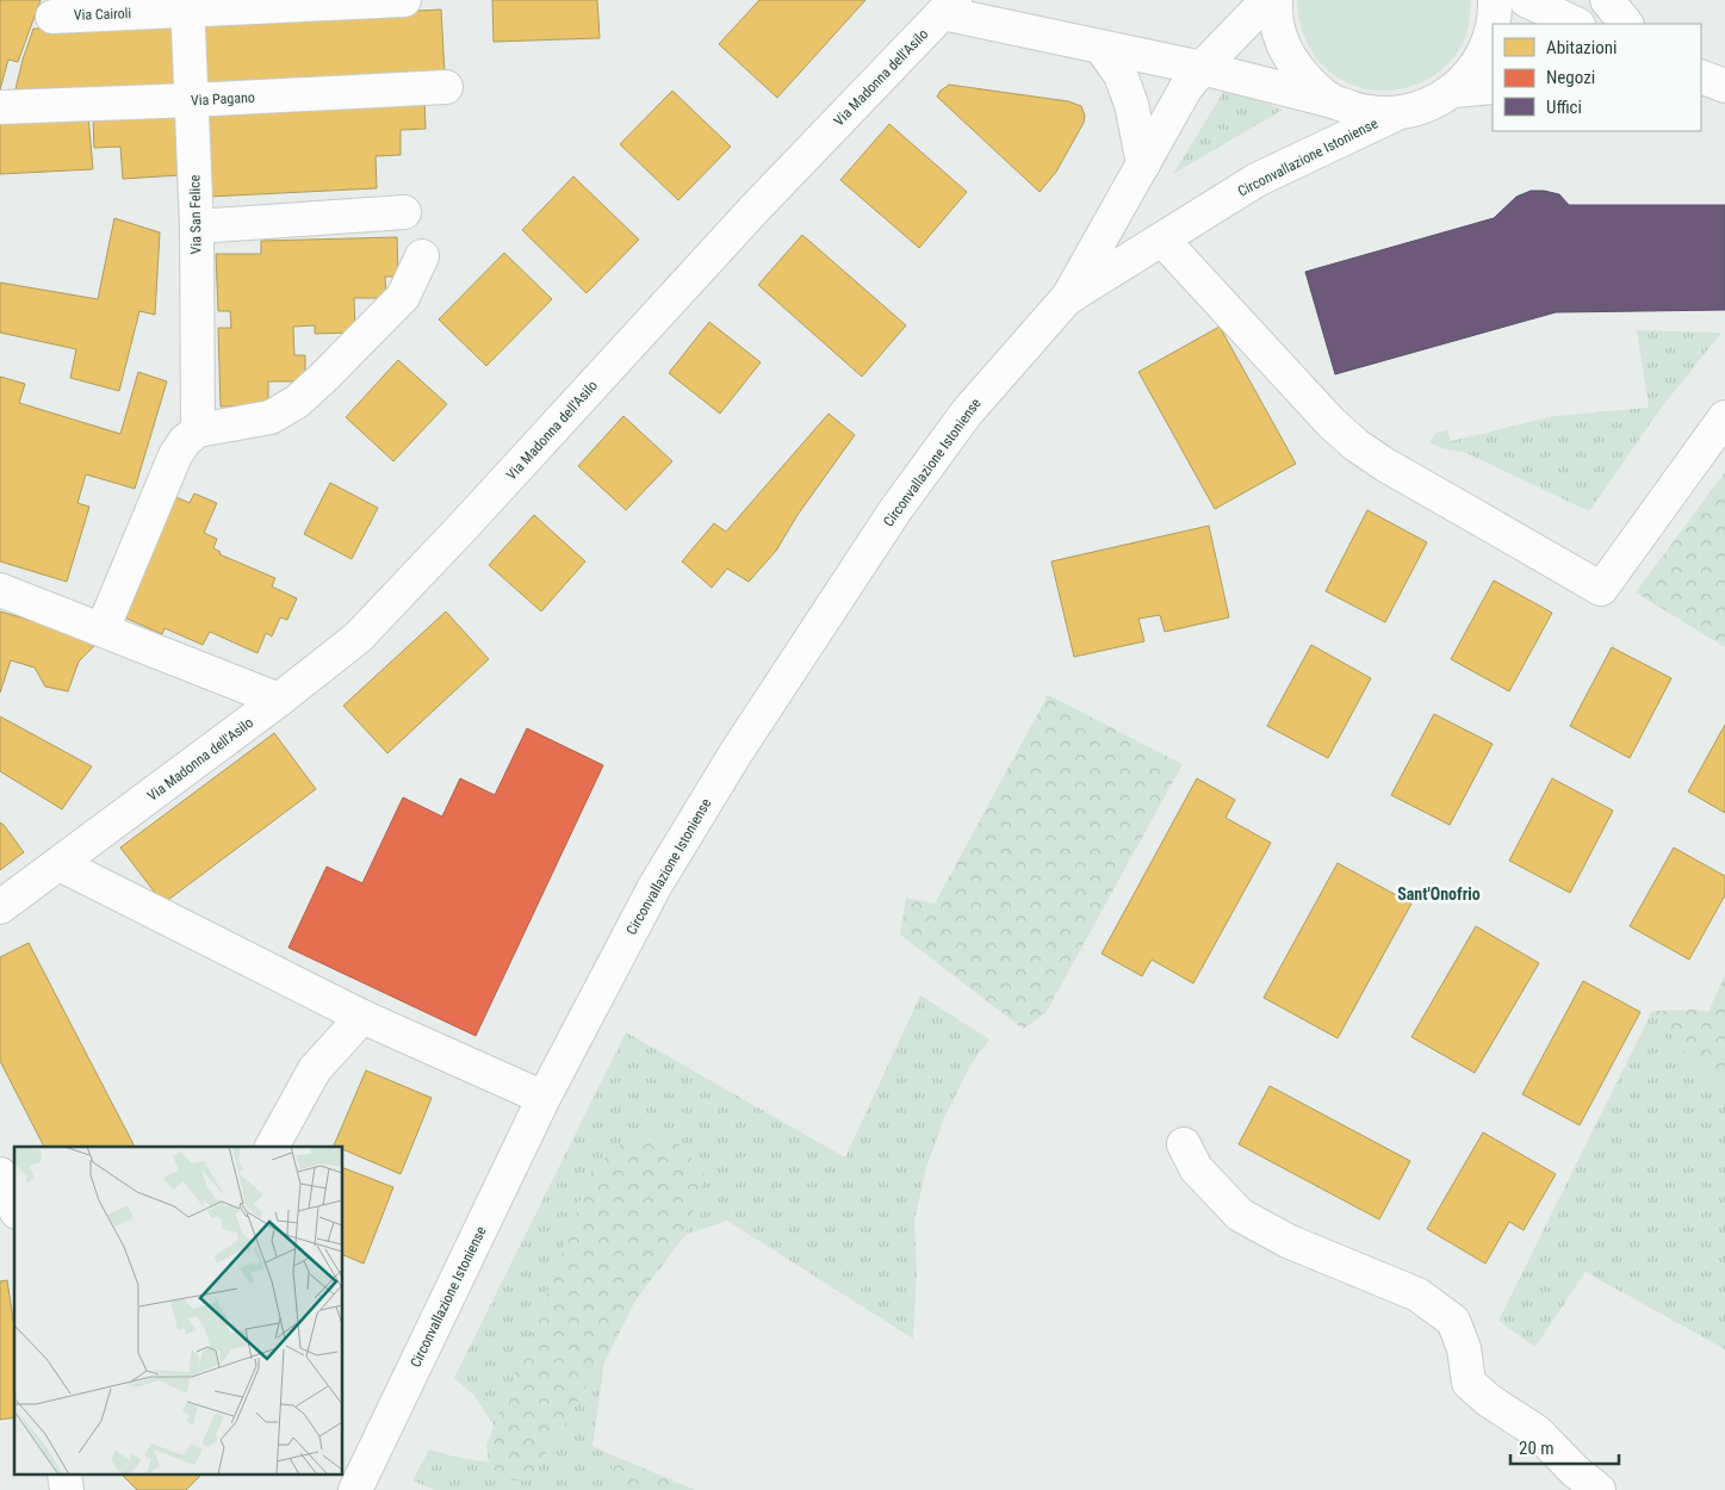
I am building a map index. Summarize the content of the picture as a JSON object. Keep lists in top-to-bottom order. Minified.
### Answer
{"streets":{"street":["Via Cairoli","Via Madonna dell'Asilo","Via Pagano","Circonvallazione Istoniense","Via San Felice"]},"crossings":[["Via Cairoli","Via San Felice"],["Via Madonna dell'Asilo","Circonvallazione Istoniense"],["Via Pagano","Via San Felice"]],"districts":["Sant'Onofrio"],"legend":["Abitazioni","Negozi","Uffici"],"scale_bar":"20 m"}
